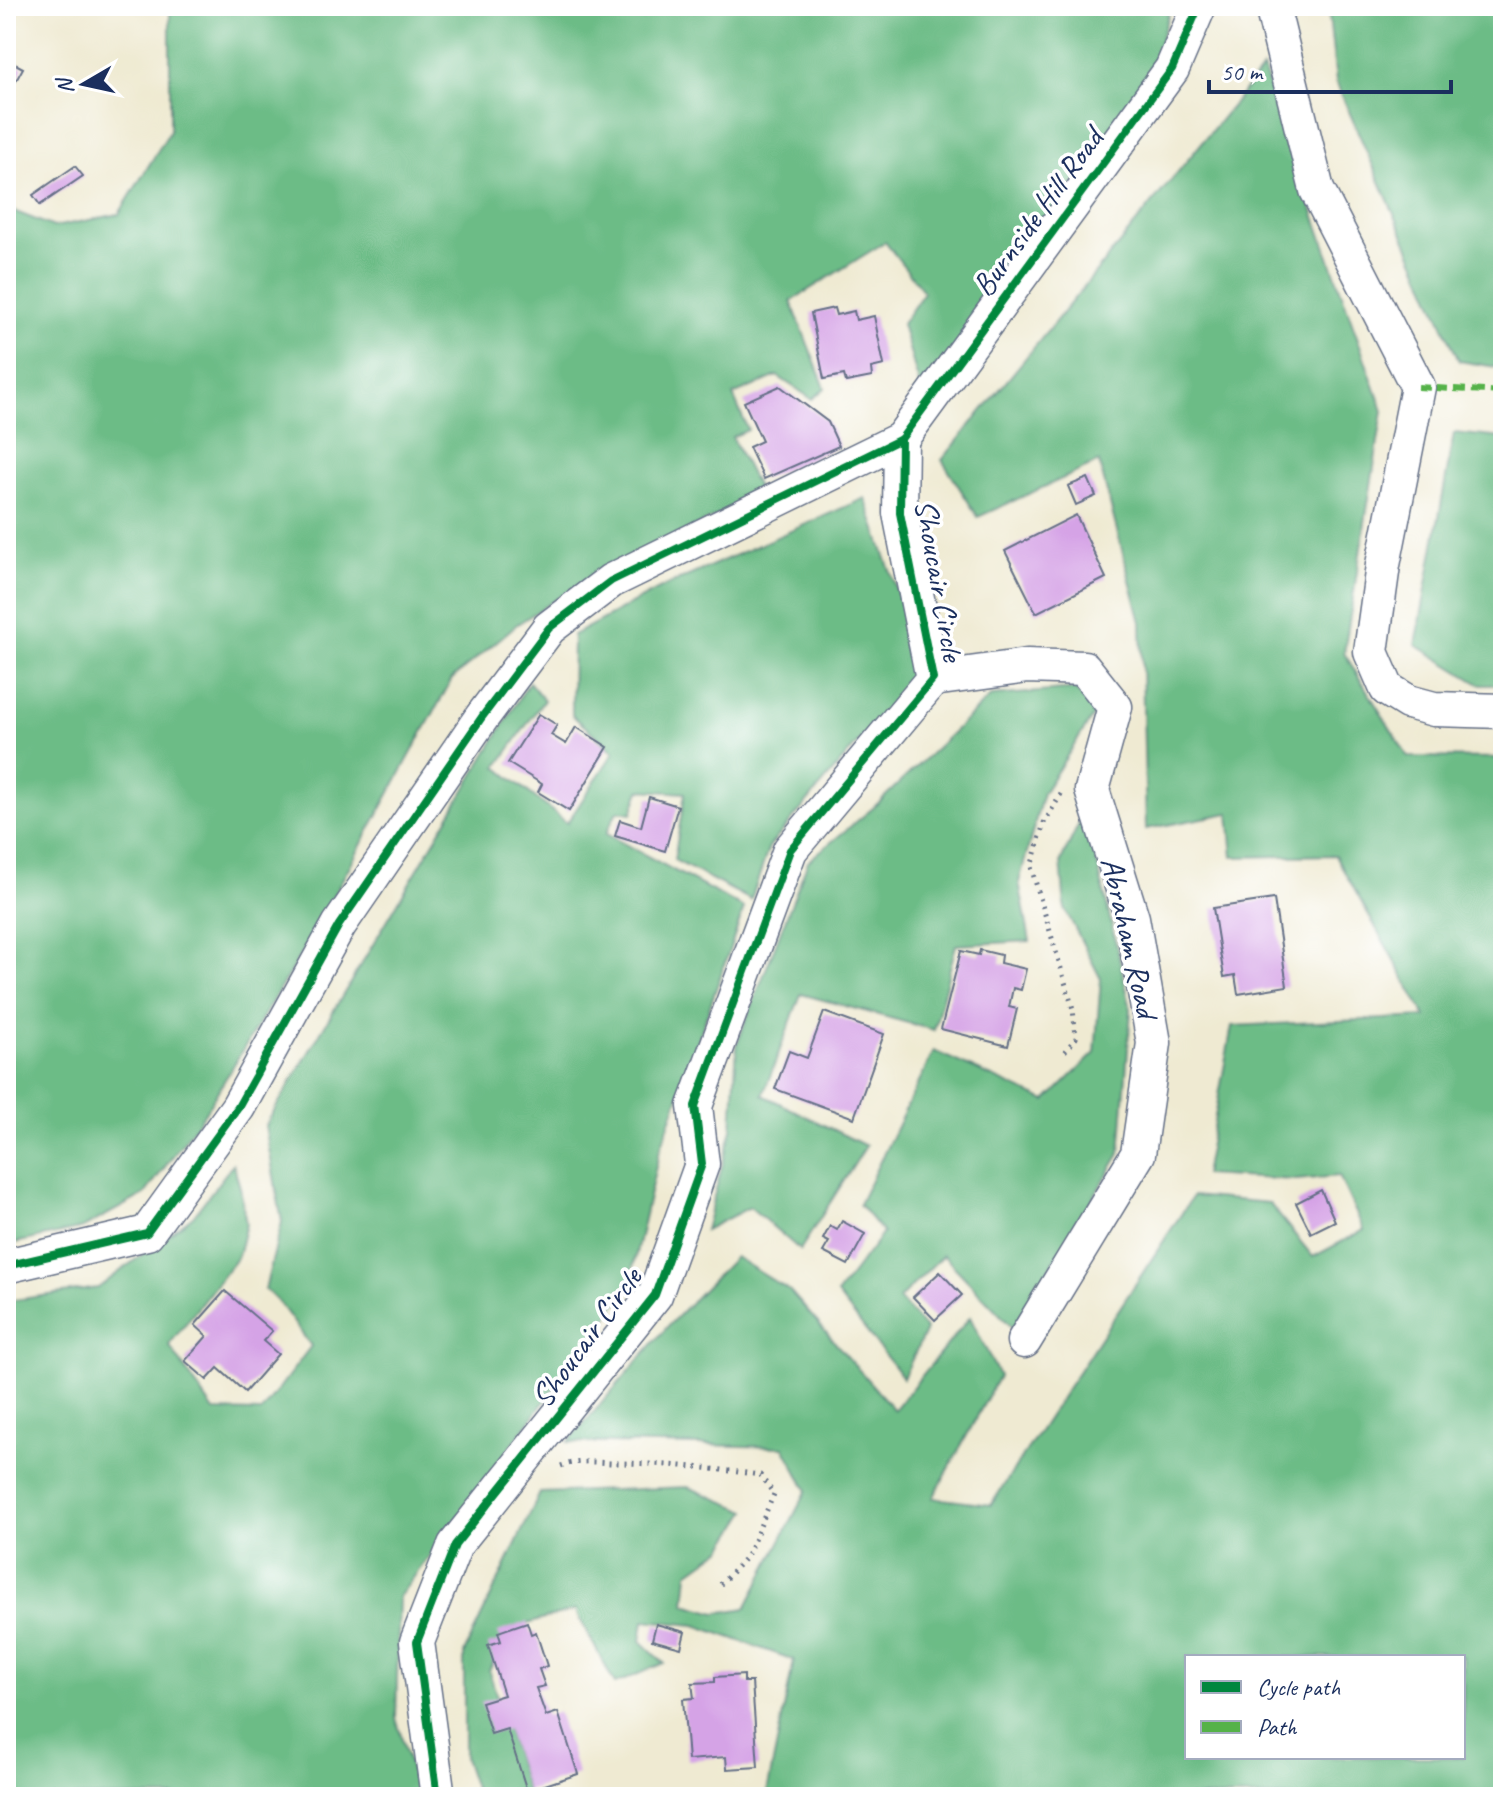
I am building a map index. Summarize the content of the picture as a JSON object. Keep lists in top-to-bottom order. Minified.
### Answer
{"streets":{"street":["Burnside Hill Road","Shoucair Circle","Abraham Road"]},"crossings":[["Burnside Hill Road","Shoucair Circle"],["Shoucair Circle","Abraham Road"]],"legend":["Cycle path","Path"],"scale_bar":"50 m","north":"left"}
